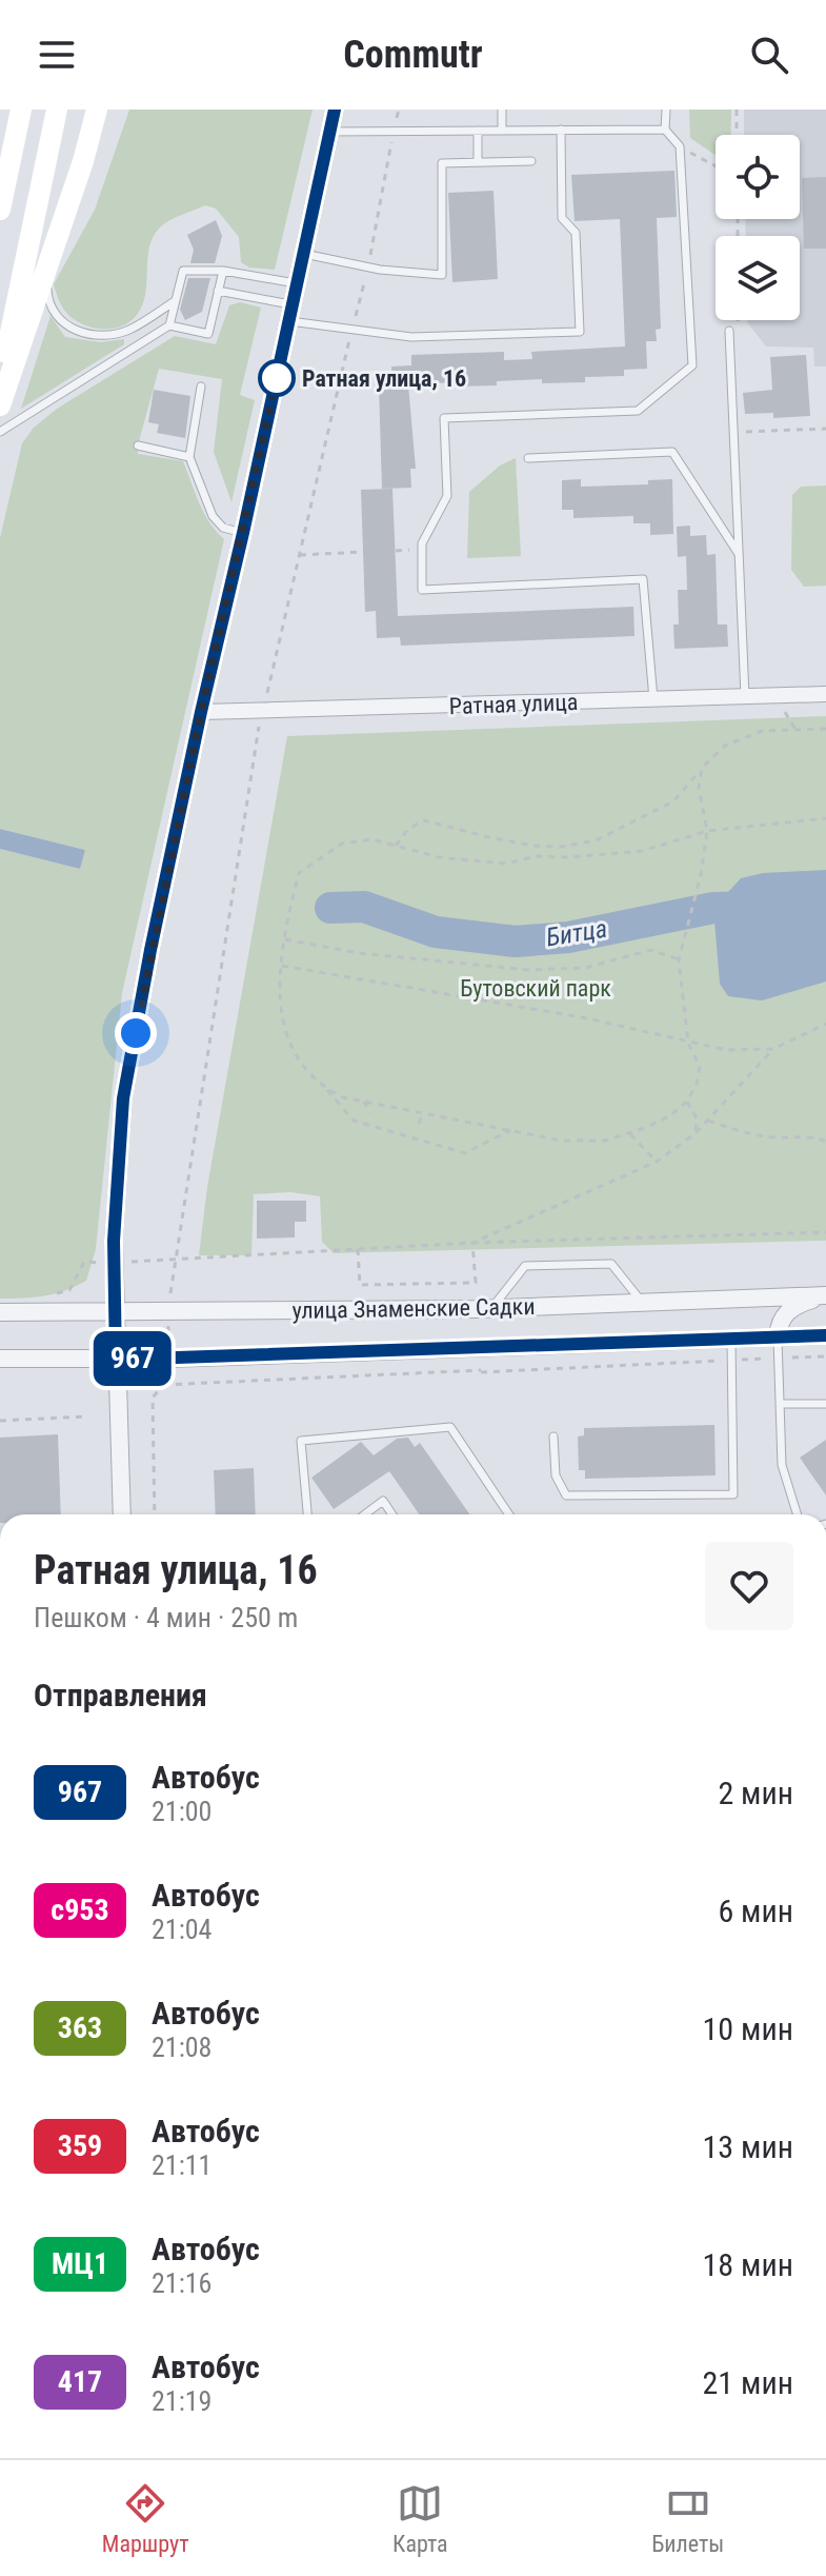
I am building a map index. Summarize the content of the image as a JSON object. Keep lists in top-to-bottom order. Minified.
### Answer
{"streets":{"street":["Ратная улица","улица Знаменские Садки"]},"water":["Битца"],"parks":["Бутовский парк"],"places":["Ратная улица, 16"],"lines":["bus line 967"],"page":{"header":"Commutr","on_map":"967","heading":[["Ратная улица, 16","Пешком · 4 мин · 250 m"],"Отправления"],"list":[{"mark":"967","name":"Автобус","note":"21:00","value":"2 мин"},{"mark":"с953","name":"Автобус","note":"21:04","value":"6 мин"},{"mark":"363","name":"Автобус","note":"21:08","value":"10 мин"},{"mark":"359","name":"Автобус","note":"21:11","value":"13 мин"},{"mark":"МЦ1","name":"Автобус","note":"21:16","value":"18 мин"},{"mark":"417","name":"Автобус","note":"21:19","value":"21 мин"}],"tabs":["Маршрут","Карта","Билеты"]}}
